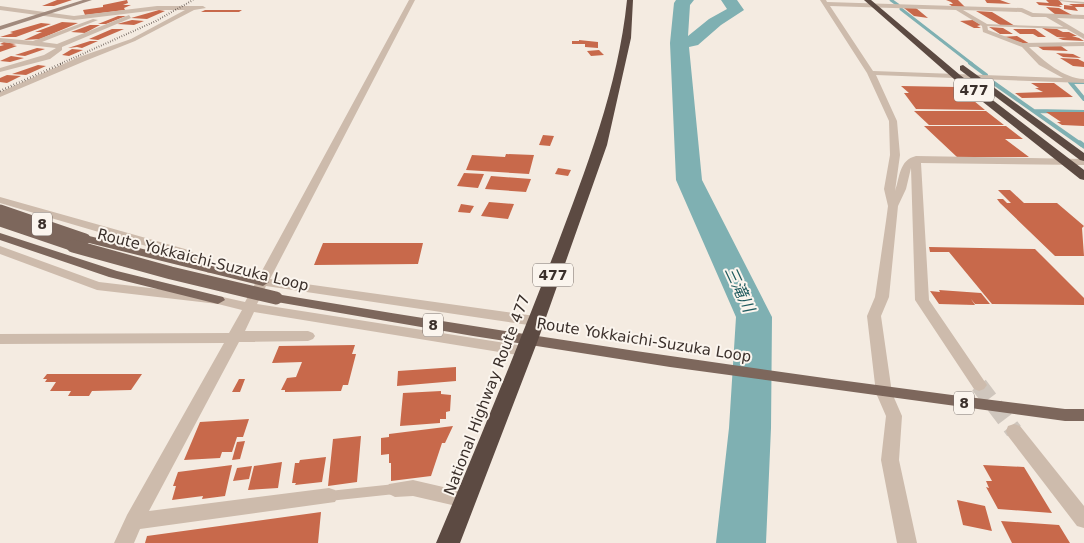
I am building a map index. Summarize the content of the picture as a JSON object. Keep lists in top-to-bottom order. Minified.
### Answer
{"streets":{"highway":["477","National Highway Route 477"],"main road":["8","Route Yokkaichi-Suzuka Loop"]},"crossings":[["Route Yokkaichi-Suzuka Loop","National Highway Route 477"]],"water":["三滝川"]}
